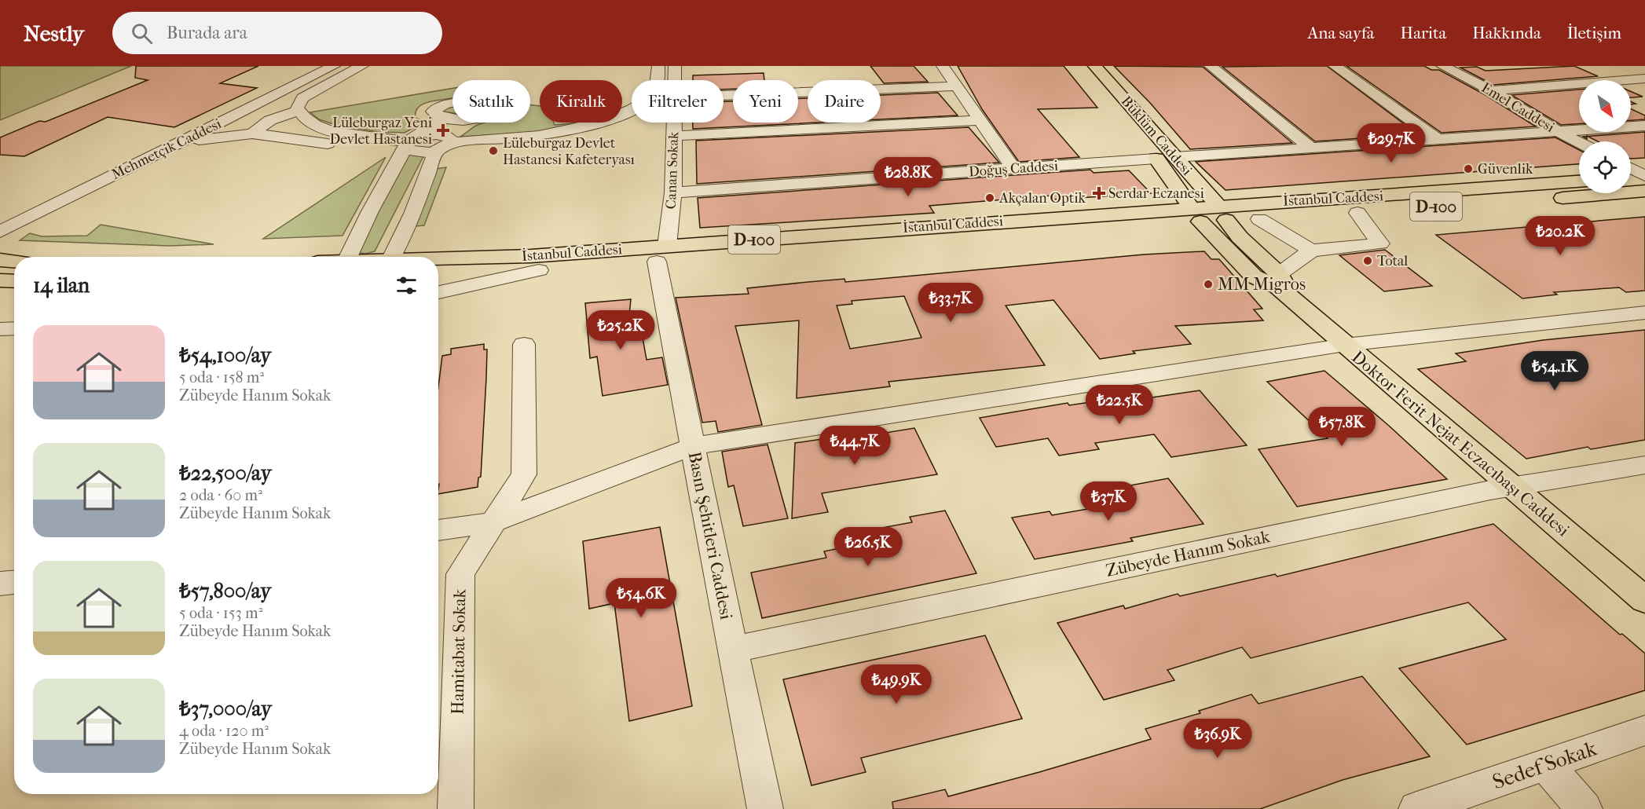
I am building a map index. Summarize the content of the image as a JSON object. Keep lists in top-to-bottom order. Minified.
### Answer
{"streets":{"main road":["Büklüm Caddesi","İstanbul Caddesi","D-100","Doktor Ferit Nejat Eczacıbaşı Caddesi"],"street":["Emel Caddesi","Mehmetçik Caddesi","Doğuş Caddesi","Canan Sokak","Basın Şehitleri Caddesi","Zübeyde Hanım Sokak","Hamitabat Sokak","Sedef Sokak"]},"crossings":[["Büklüm Caddesi","Doğuş Caddesi"],["Büklüm Caddesi","İstanbul Caddesi"],["Büklüm Caddesi","Doktor Ferit Nejat Eczacıbaşı Caddesi"],["Doğuş Caddesi","Canan Sokak"],["Canan Sokak","İstanbul Caddesi"],["Canan Sokak","Basın Şehitleri Caddesi"],["İstanbul Caddesi","Doktor Ferit Nejat Eczacıbaşı Caddesi"],["İstanbul Caddesi","Basın Şehitleri Caddesi"],["Doktor Ferit Nejat Eczacıbaşı Caddesi","Zübeyde Hanım Sokak"],["Basın Şehitleri Caddesi","Zübeyde Hanım Sokak"]],"places":{"health":["Lüleburgaz Yeni Devlet Hastanesi","Serdar Eczanesi"],"other":["Lüleburgaz Devlet Hastanesi Kafeteryası","Güvenlik","Akçalan Optik","Total","MM Migros"]},"north":"bottom right","page":{"header":"Nestly","search":"Burada ara","nav":["Ana sayfa","Harita","Hakkında","İletişim"],"chip":["Satılık","Kiralık","Filtreler","Yeni","Daire"],"price":["₺29.7K","₺28.8K","₺20.2K","₺33.7K","₺25.2K","₺54.1K","₺22.5K","₺57.8K","₺44.7K","₺37K","₺26.5K","₺54.6K","₺49.9K","₺36.9K"],"heading":"14 ilan","list":[{"name":"₺54,100/ay","note":"5 oda · 158 m² · Zübeyde Hanım Sokak"},{"name":"₺22,500/ay","note":"2 oda · 60 m² · Zübeyde Hanım Sokak"},{"name":"₺57,800/ay","note":"5 oda · 153 m² · Zübeyde Hanım Sokak"},{"name":"₺37,000/ay","note":"4 oda · 120 m² · Zübeyde Hanım Sokak"}]}}
